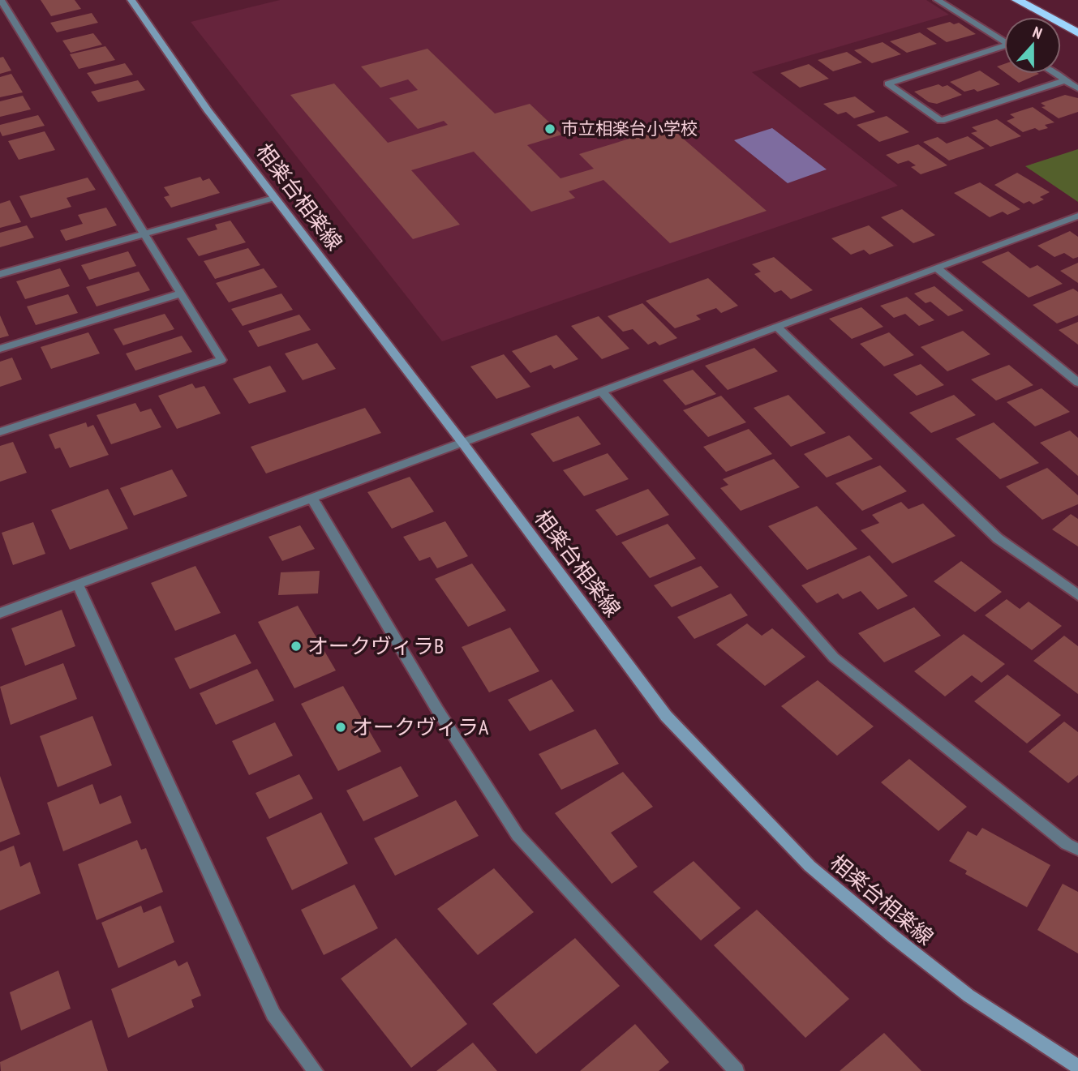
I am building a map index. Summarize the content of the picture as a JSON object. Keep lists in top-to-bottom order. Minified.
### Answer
{"streets":{"main road":["相楽台相楽線"]},"places":["市立相楽台小学校","オークヴィラB","オークヴィラA"],"north":"top"}
